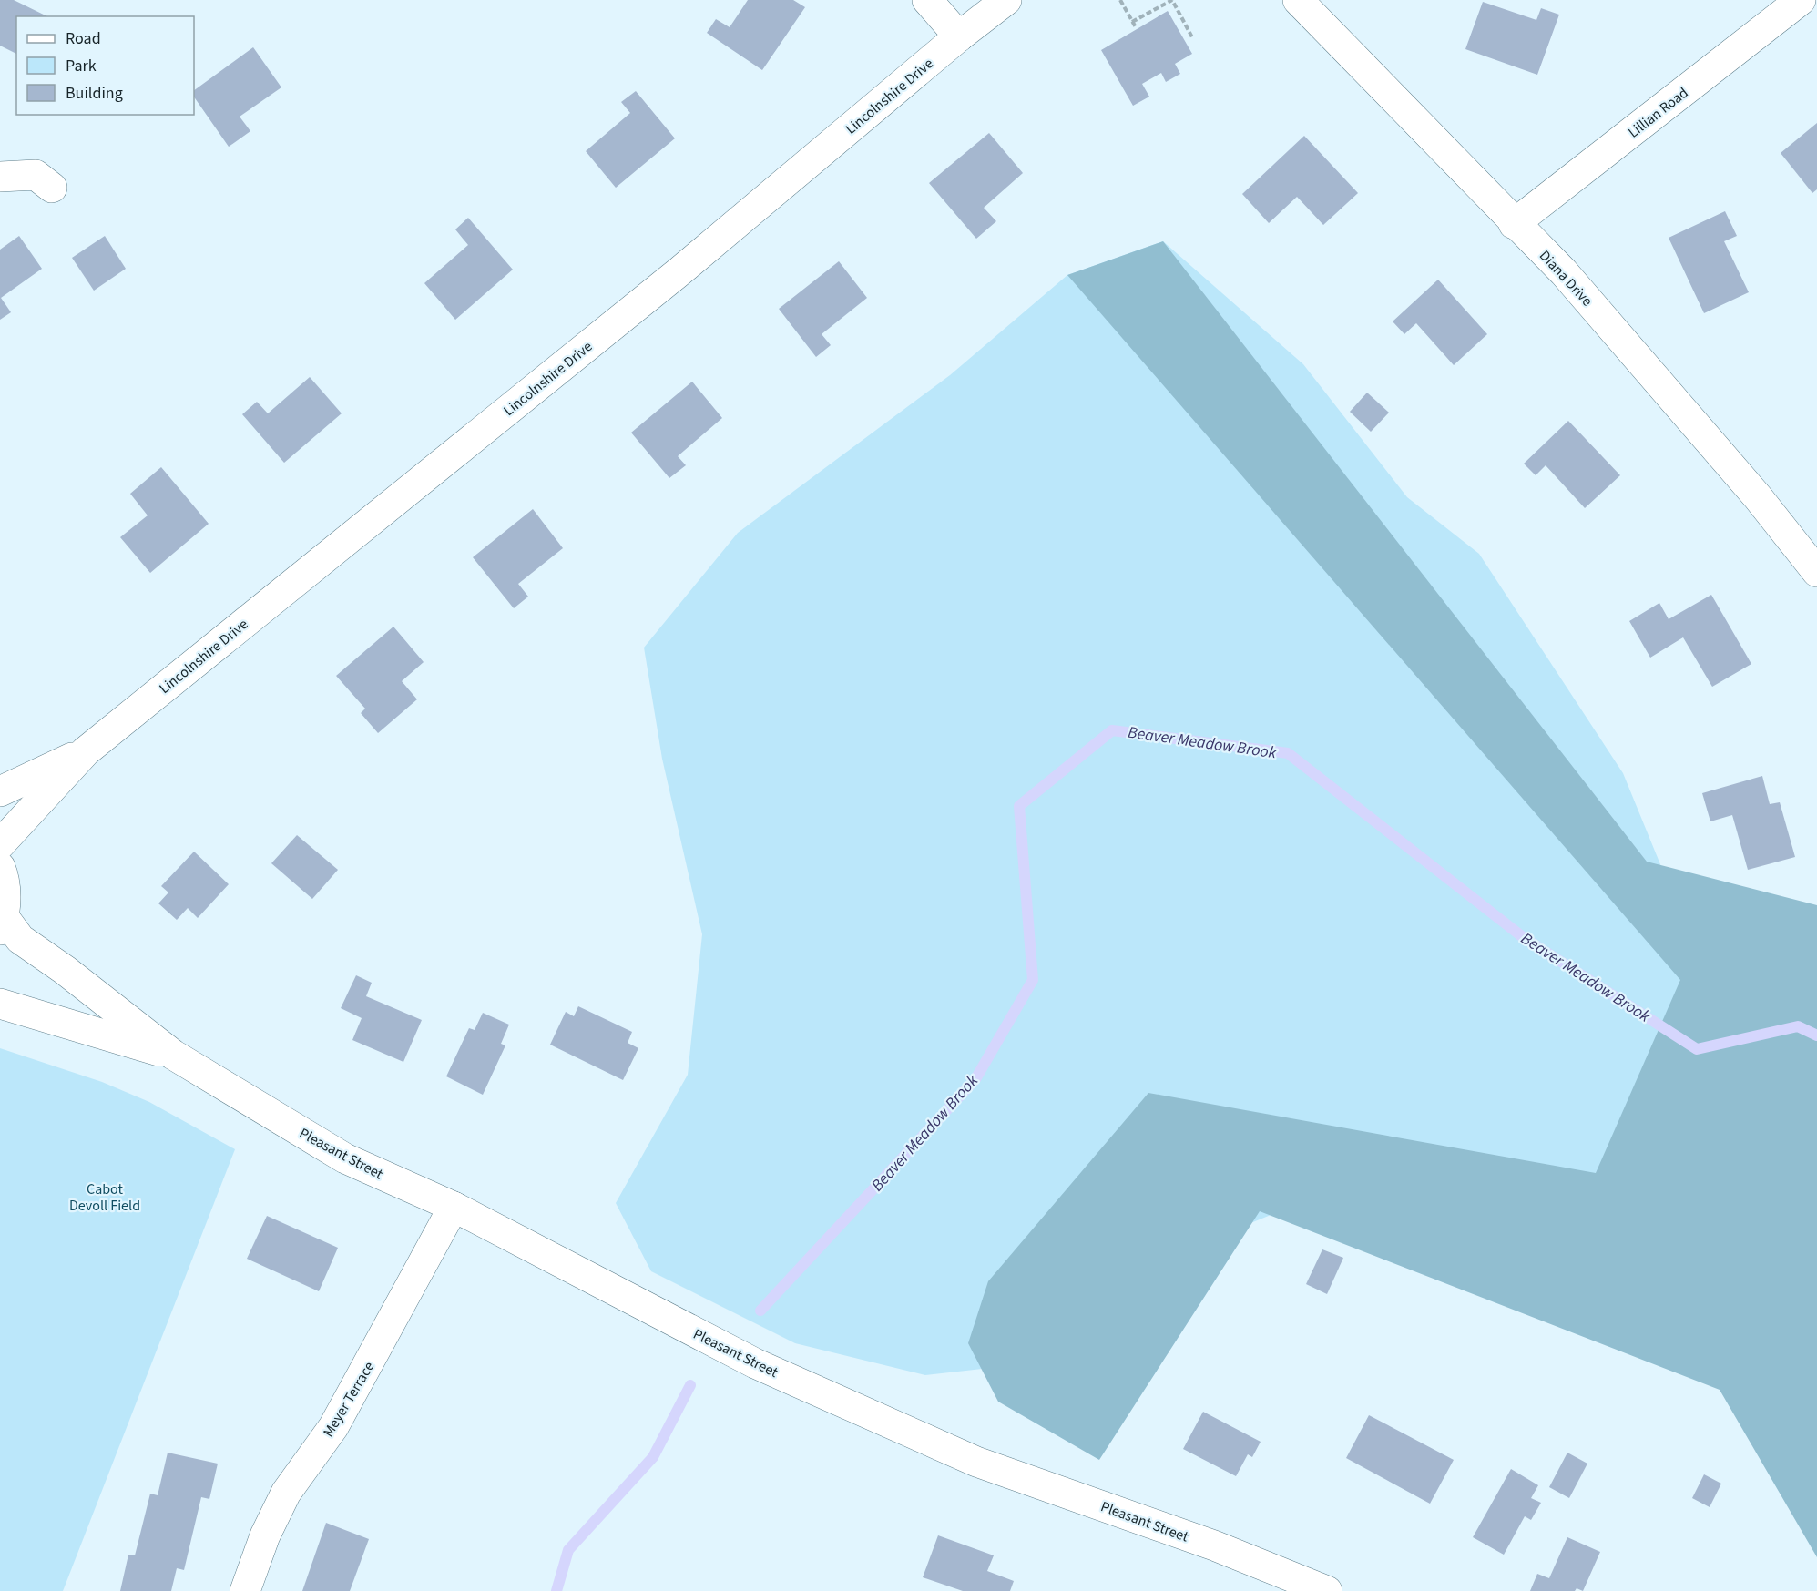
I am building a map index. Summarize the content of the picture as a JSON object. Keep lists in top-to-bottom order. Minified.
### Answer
{"streets":{"street":["Lincolnshire Drive","Lillian Road","Diana Drive","Pleasant Street","Meyer Terrace"]},"crossings":[["Lillian Road","Diana Drive"],["Pleasant Street","Meyer Terrace"]],"water":["Beaver Meadow Brook"],"parks":["Cabot Devoll Field"],"legend":["Road","Park","Building"]}
